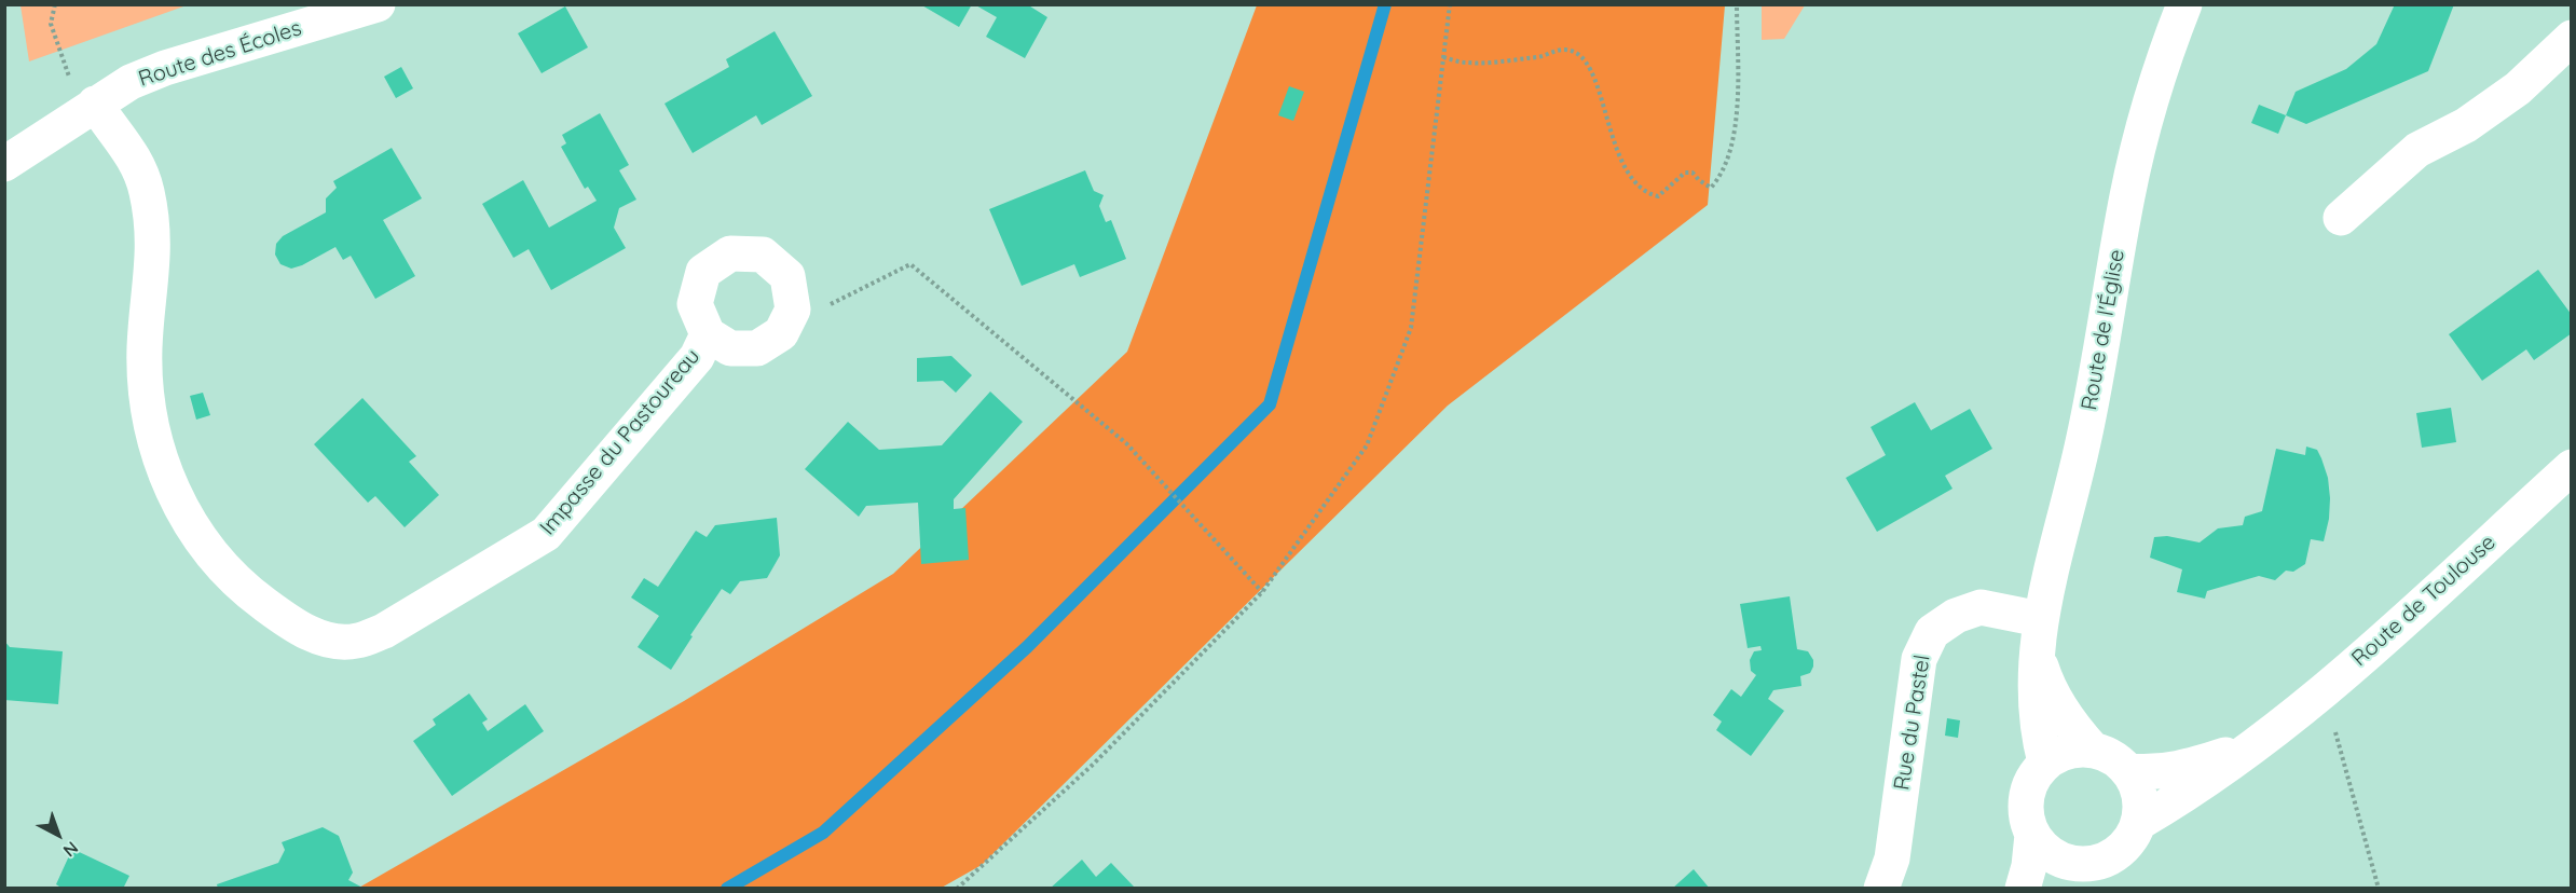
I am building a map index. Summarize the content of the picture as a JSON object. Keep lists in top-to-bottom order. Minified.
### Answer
{"streets":{"street":["Route des Écoles","Route de l'Église","Impasse du Pastoureau","Route de Toulouse","Rue du Pastel"]},"crossings":[["Route des Écoles","Impasse du Pastoureau"],["Route de l'Église","Route de Toulouse"],["Route de l'Église","Rue du Pastel"]],"north":"bottom right"}
